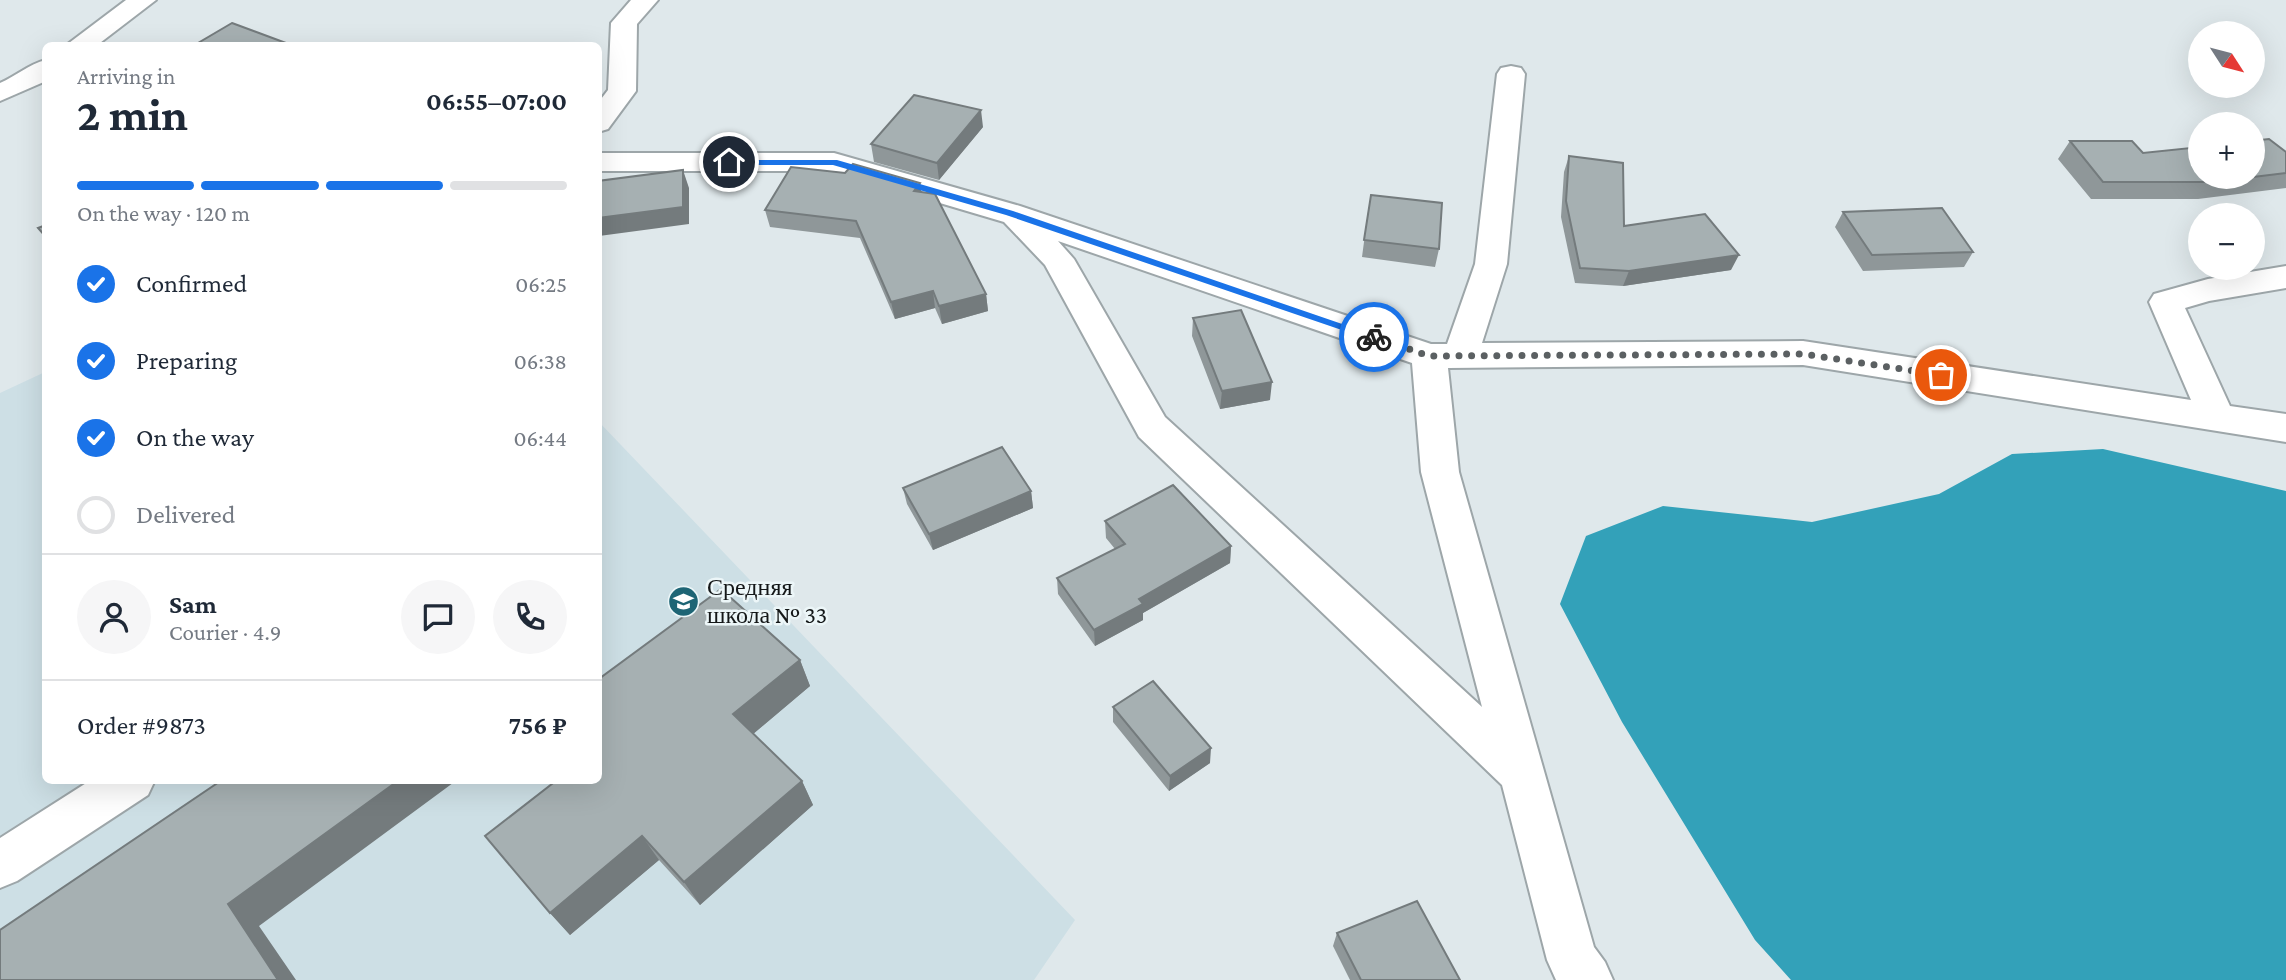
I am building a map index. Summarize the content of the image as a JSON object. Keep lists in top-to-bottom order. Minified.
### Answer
{"places":{"school or university":["Средняя школа № 33"]},"north":"bottom right","page":{"map_buttons":["+","−"],"heading":["2 min","Arriving in","06:55–07:00"],"panel":["Sam","Courier · 4.9","Order #9873","756 ₽"],"bar":"On the way · 120 m","list":[["Confirmed","06:25"],["Preparing","06:38"],["On the way","06:44"],"Delivered"]}}
